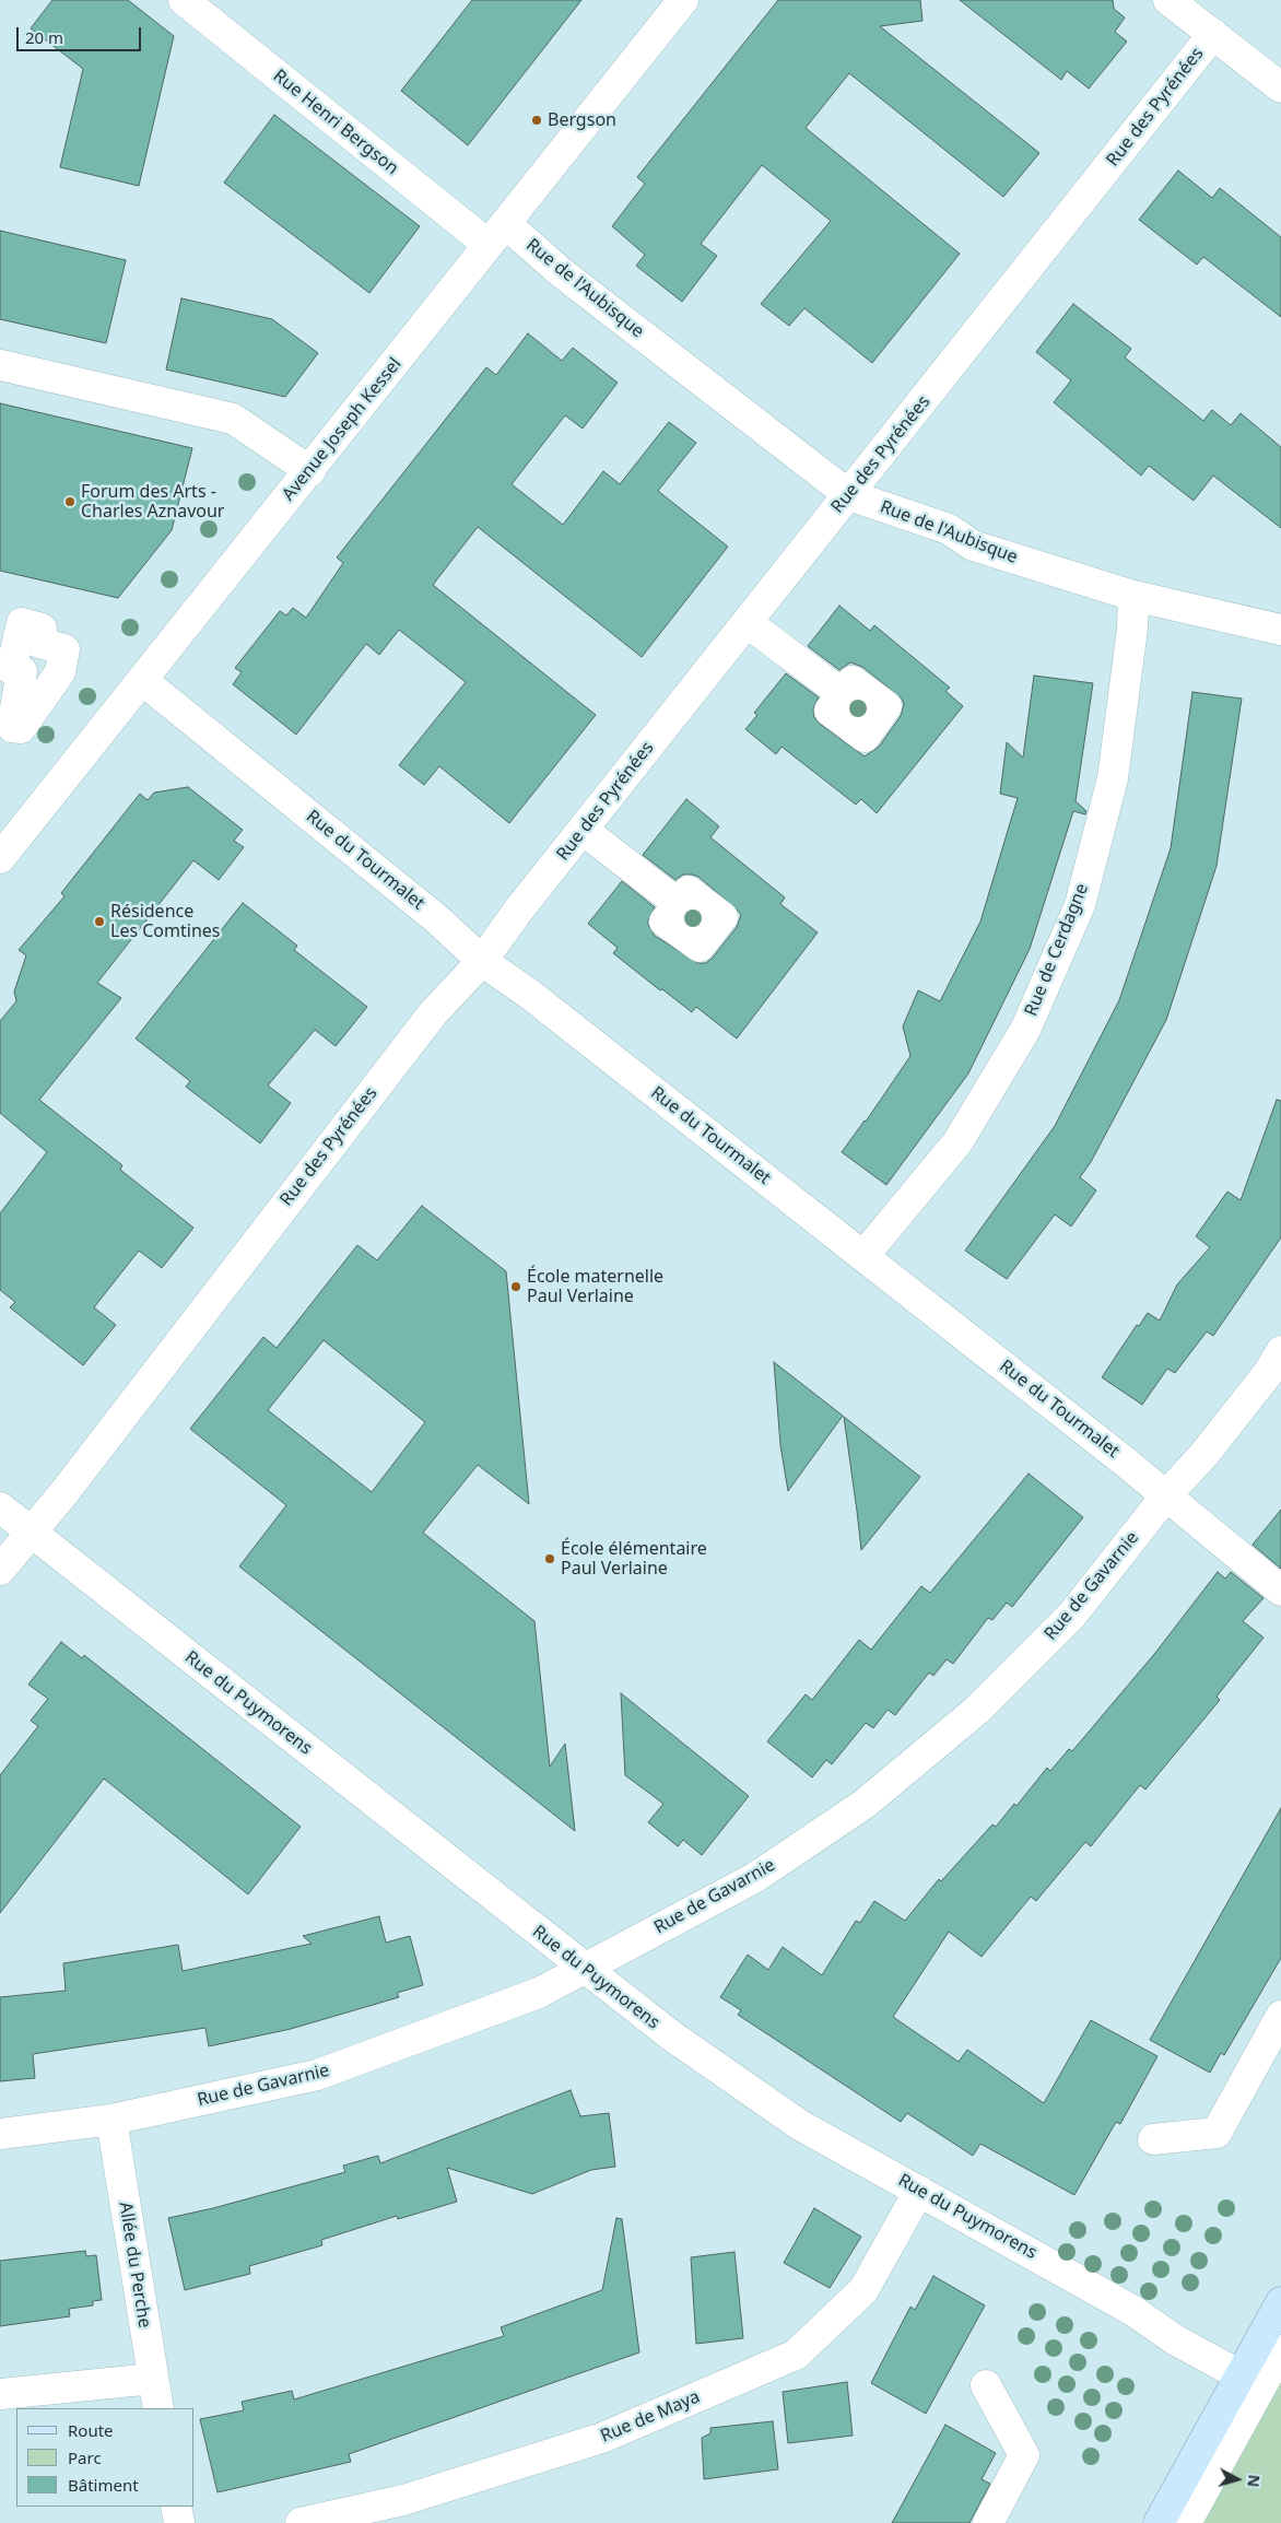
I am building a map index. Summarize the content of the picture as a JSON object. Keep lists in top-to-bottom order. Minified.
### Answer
{"streets":{"street":["Rue des Pyrénées","Rue Henri Bergson","Rue de l'Aubisque","Avenue Joseph Kessel","Rue du Tourmalet","Rue de Cerdagne","Rue de Gavarnie","Rue du Puymorens","Allée du Perche","Rue de Maya"]},"crossings":[["Rue des Pyrénées","Rue de l'Aubisque"],["Rue des Pyrénées","Rue du Tourmalet"],["Rue des Pyrénées","Rue du Puymorens"],["Rue Henri Bergson","Rue de l'Aubisque"],["Rue Henri Bergson","Avenue Joseph Kessel"],["Rue de l'Aubisque","Avenue Joseph Kessel"],["Rue de l'Aubisque","Rue de Cerdagne"],["Avenue Joseph Kessel","Rue du Tourmalet"],["Rue du Tourmalet","Rue de Cerdagne"],["Rue du Tourmalet","Rue de Gavarnie"],["Rue de Gavarnie","Rue du Puymorens"],["Rue de Gavarnie","Allée du Perche"],["Rue du Puymorens","Rue de Maya"]],"places":["Bergson","Forum des Arts - Charles Aznavour","Résidence Les Comtines","École maternelle Paul Verlaine","École élémentaire Paul Verlaine"],"legend":["Route","Parc","Bâtiment"],"scale_bar":"20 m","north":"right"}
